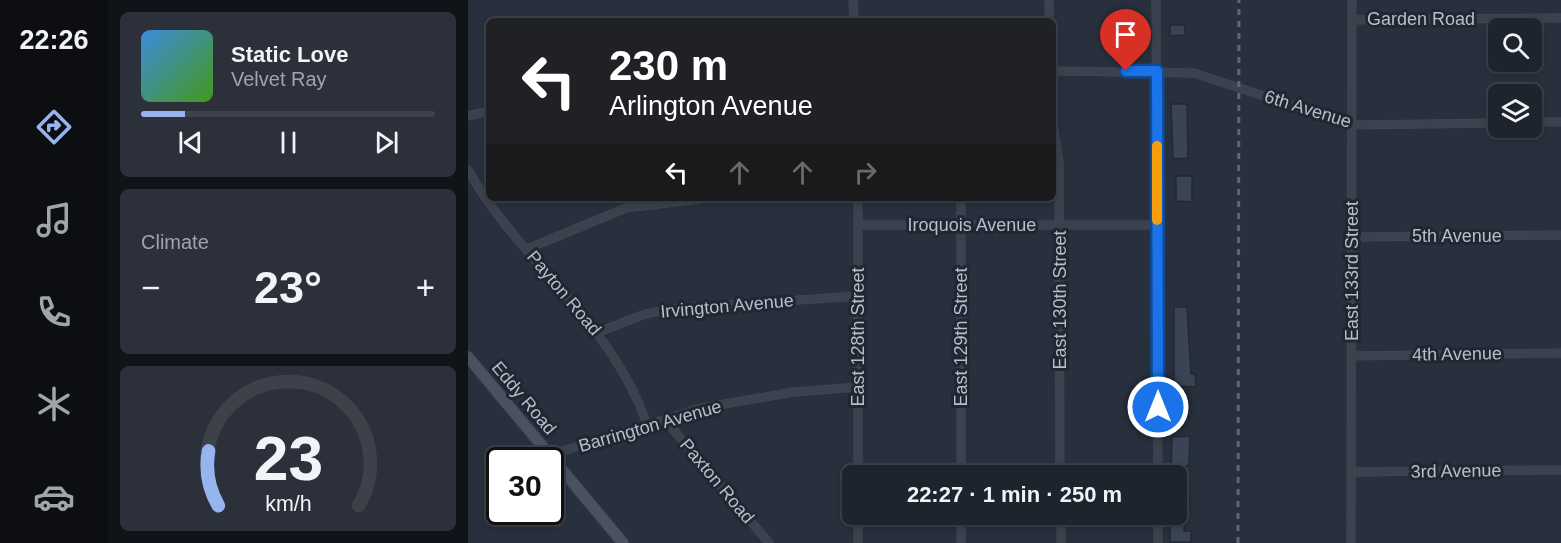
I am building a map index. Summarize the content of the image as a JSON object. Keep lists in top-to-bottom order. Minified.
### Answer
{"streets":{"street":["Garden Road","6th Avenue","Iroquois Avenue","5th Avenue","East 133rd Street","Payton Road","East 130th Street","Irvington Avenue","East 128th Street","East 129th Street","4th Avenue","Eddy Road","Barrington Avenue","3rd Avenue","Paxton Road"]},"crossings":[["Garden Road","East 133rd Street"],["6th Avenue","East 133rd Street"],["Iroquois Avenue","East 130th Street"],["Iroquois Avenue","East 128th Street"],["Iroquois Avenue","East 129th Street"],["5th Avenue","East 133rd Street"],["East 133rd Street","4th Avenue"],["East 133rd Street","3rd Avenue"],["Payton Road","Irvington Avenue"],["Payton Road","Barrington Avenue"],["Irvington Avenue","East 128th Street"],["East 128th Street","Barrington Avenue"],["Barrington Avenue","Paxton Road"]],"page":{"tabs":"22:26","turn":["230 m","Arlington Avenue"],"song":["Static Love","Velvet Ray"],"tile":"Climate","heat":["−","23°","+"],"limit":"30","trip":"22:27 · 1 min · 250 m","gauge":["23","km/h"]}}
